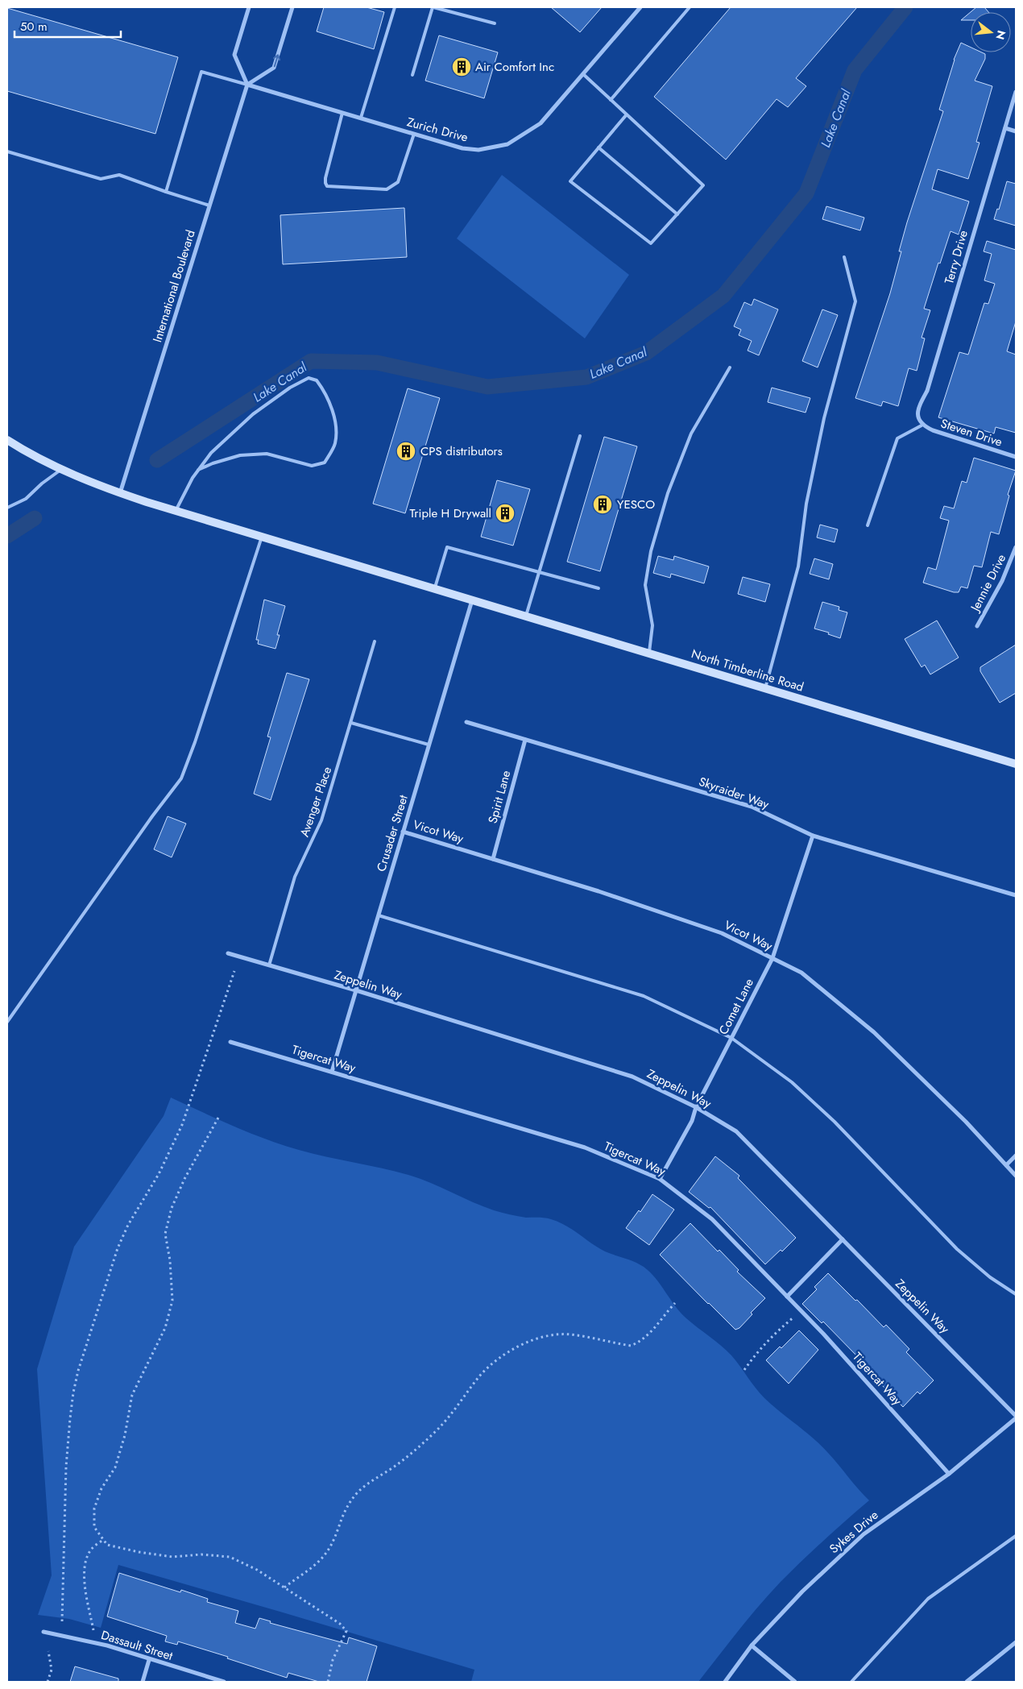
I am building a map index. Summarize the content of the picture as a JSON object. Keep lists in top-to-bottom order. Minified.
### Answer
{"streets":{"main road":["North Timberline Road"],"street":["Zurich Drive","Terry Drive","International Boulevard","Steven Drive","Jennie Drive","Skyraider Way","Spirit Lane","Vicot Way","Crusader Street","Zeppelin Way","Comet Lane","Tigercat Way","Sykes Drive","Dassault Street"],"lane":["Avenger Place"]},"crossings":[["Zurich Drive","International Boulevard"],["Terry Drive","Steven Drive"],["International Boulevard","North Timberline Road"],["North Timberline Road","Crusader Street"],["Skyraider Way","Spirit Lane"],["Skyraider Way","Comet Lane"],["Spirit Lane","Vicot Way"],["Avenger Place","Zeppelin Way"],["Vicot Way","Crusader Street"],["Vicot Way","Comet Lane"],["Crusader Street","Zeppelin Way"],["Crusader Street","Tigercat Way"],["Zeppelin Way","Comet Lane"],["Zeppelin Way","Sykes Drive"],["Comet Lane","Tigercat Way"],["Tigercat Way","Sykes Drive"]],"water":["Lake Canal"],"places":{"building":["Air Comfort Inc","CPS distributors","YESCO","Triple H Drywall"]},"scale_bar":"50 m","north":"right"}
